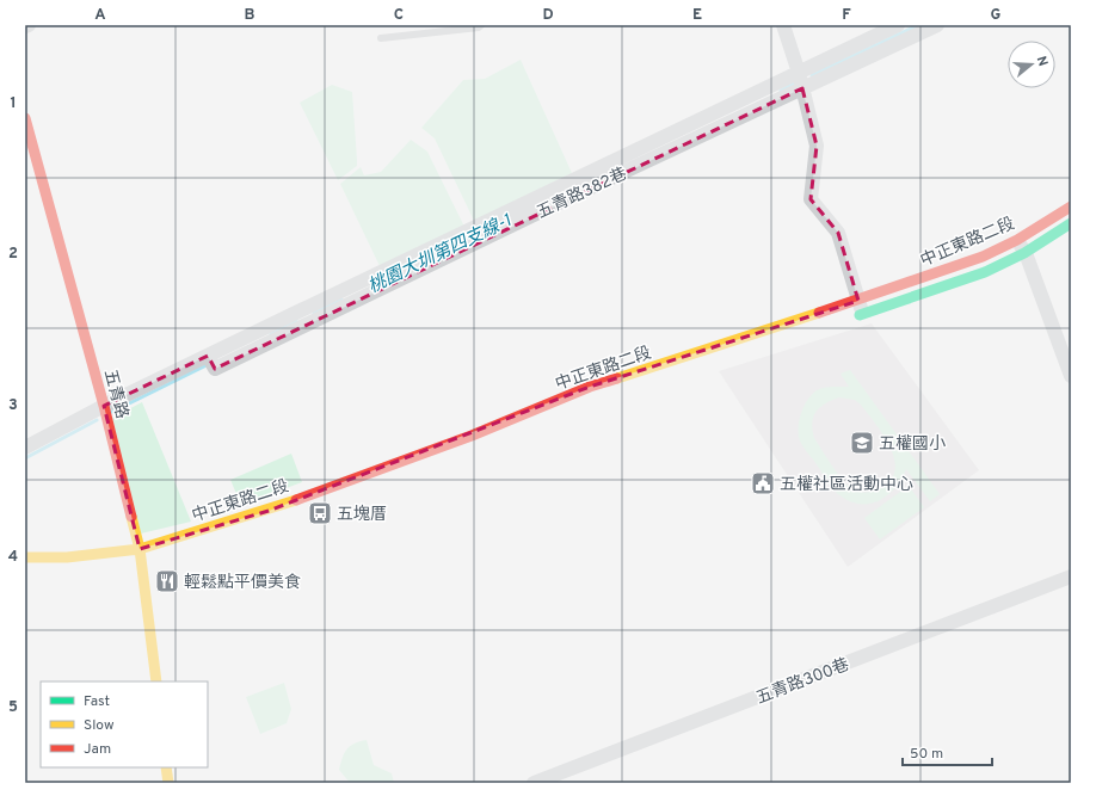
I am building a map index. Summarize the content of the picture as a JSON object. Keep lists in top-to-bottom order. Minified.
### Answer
{"streets":{"main road":["中正東路二段","五青路"],"street":["五青路382巷","五青路300巷"]},"crossings":[["五青路382巷","五青路"],["中正東路二段","五青路"]],"water":["桃園大圳第四支線-1"],"places":{"school or university":["五權國小"],"public building":["五權社區活動中心"],"bus stop":["五塊厝"],"restaurant":["輕鬆點平價美食"]},"legend":["Fast","Slow","Jam"],"scale_bar":"50 m","north":"right","grid":{"columns":["A","B","C","D","E","F","G"],"rows":["1","2","3","4","5"]}}
